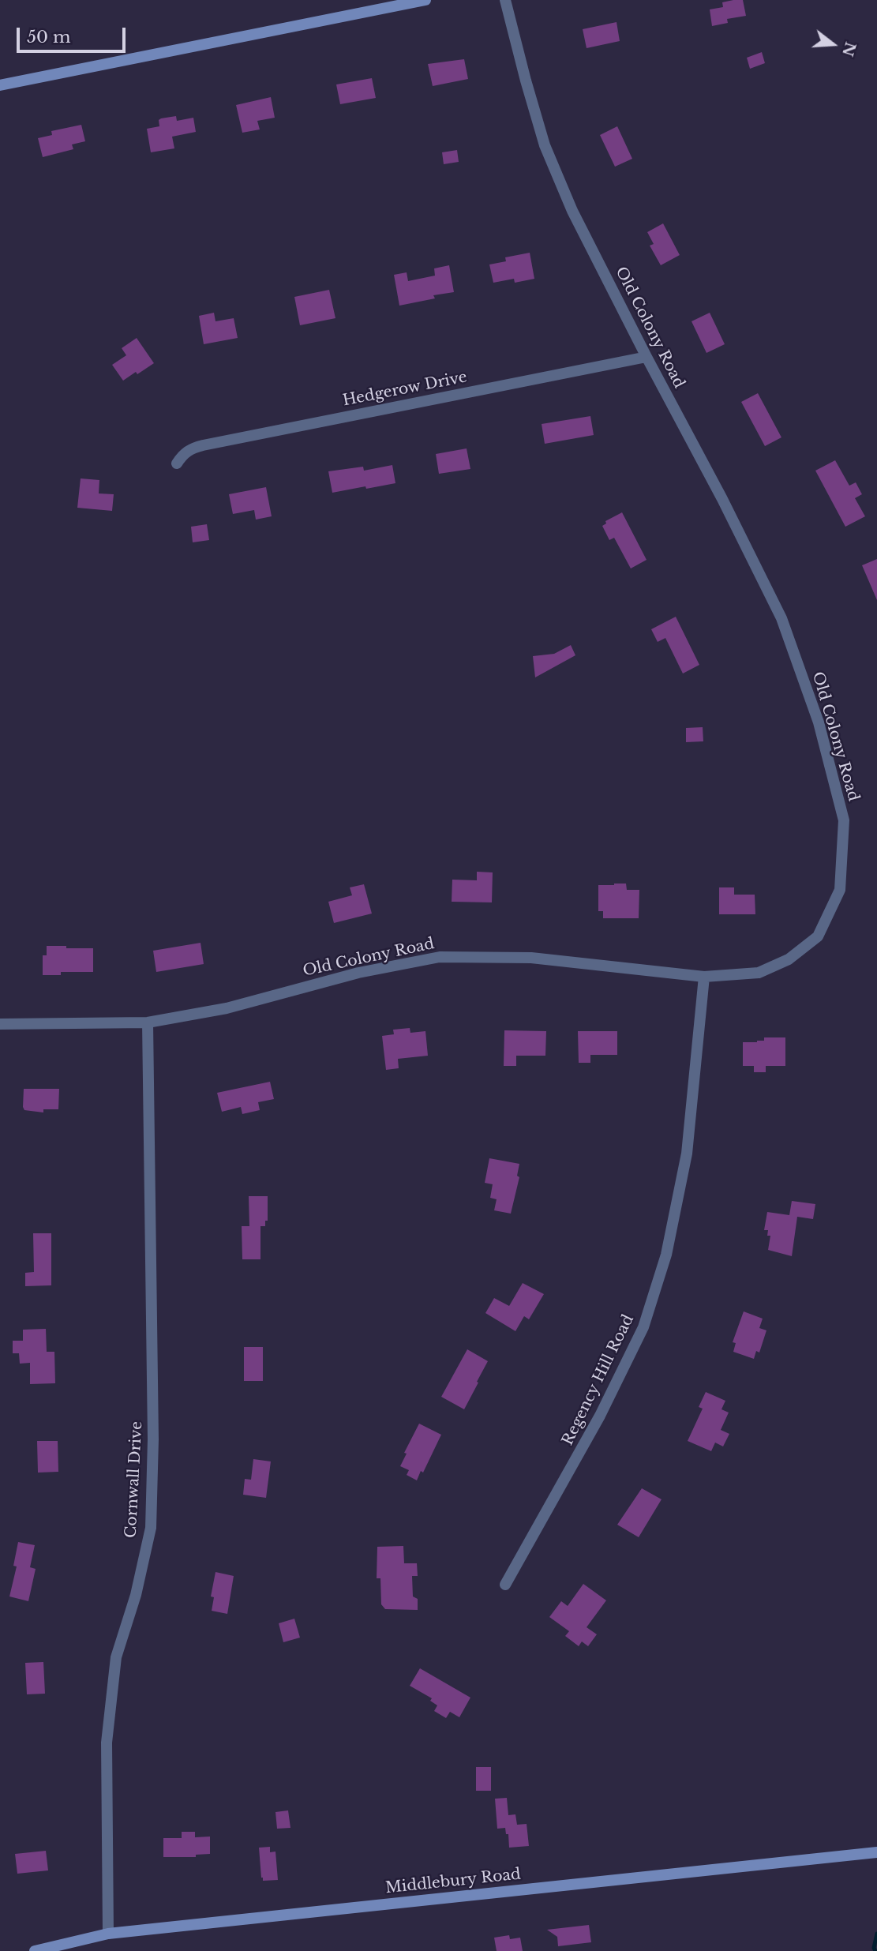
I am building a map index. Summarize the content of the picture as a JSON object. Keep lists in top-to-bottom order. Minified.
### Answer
{"streets":{"street":["Old Colony Road","Hedgerow Drive","Regency Hill Road","Cornwall Drive","Middlebury Road"]},"crossings":[["Old Colony Road","Hedgerow Drive"],["Old Colony Road","Regency Hill Road"],["Old Colony Road","Cornwall Drive"],["Cornwall Drive","Middlebury Road"]],"scale_bar":"50 m","north":"right"}
